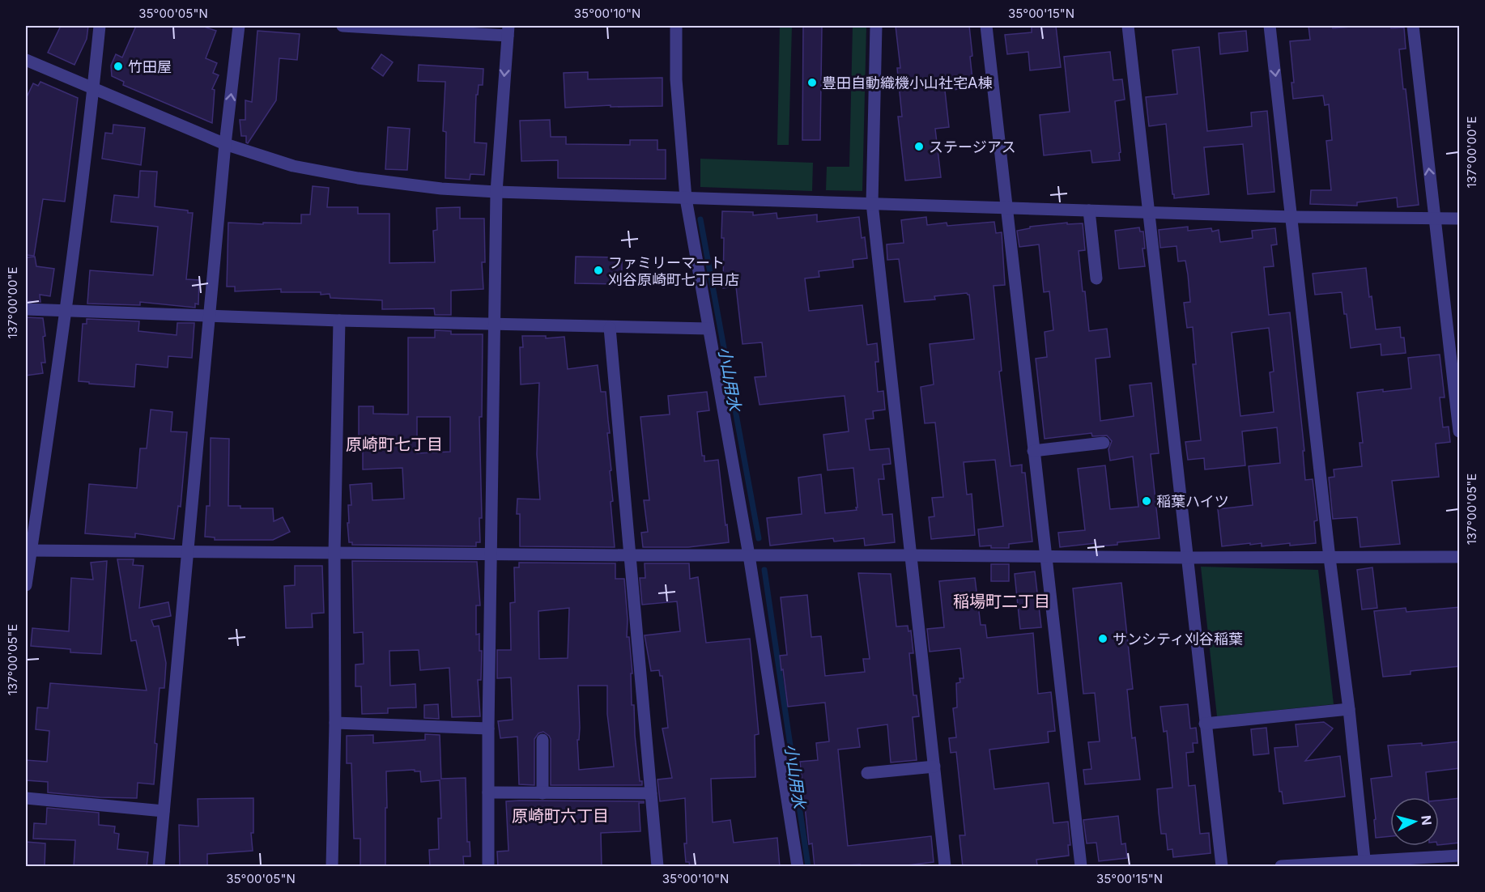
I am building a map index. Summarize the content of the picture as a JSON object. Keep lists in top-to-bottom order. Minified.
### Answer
{"districts":["原崎町七丁目","稲場町二丁目","原崎町六丁目"],"water":["小山用水"],"places":["竹田屋","豊田自動織機小山社宅A棟","ステージアス","ファミリーマート 刈谷原崎町七丁目店","稲葉ハイツ","サンシティ刈谷稲葉"],"north":"right","coordinates":["35°00'05\"N","35°00'10\"N","35°00'15\"N","137°00'00\"E","137°00'05\"E"]}
